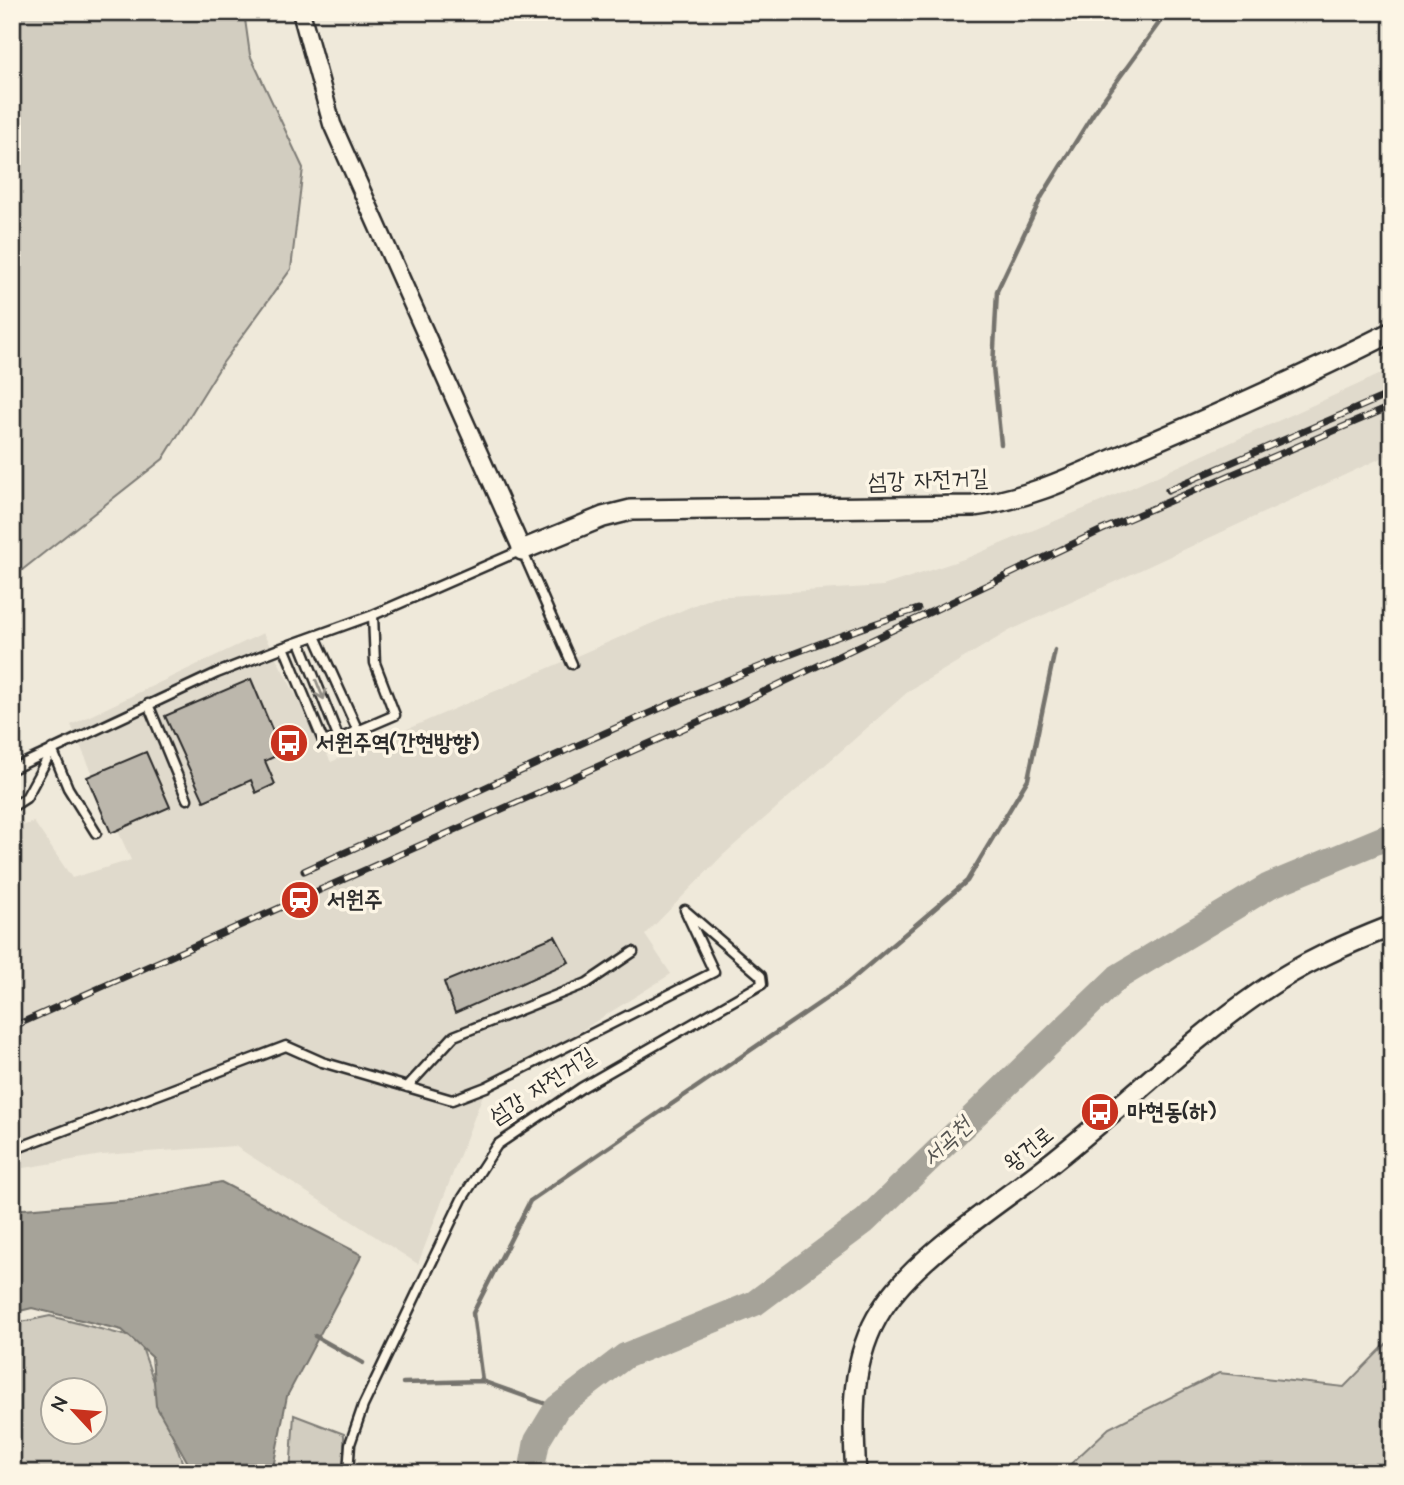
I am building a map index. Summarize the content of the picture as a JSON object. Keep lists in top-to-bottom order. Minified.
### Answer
{"streets":{"street":["섬강 자전거길","왕건로"]},"water":["서곡천"],"places":{"bus stop":["서원주역(간현방향)","마현동(하)"],"station":["서원주"]},"north":"top left"}
